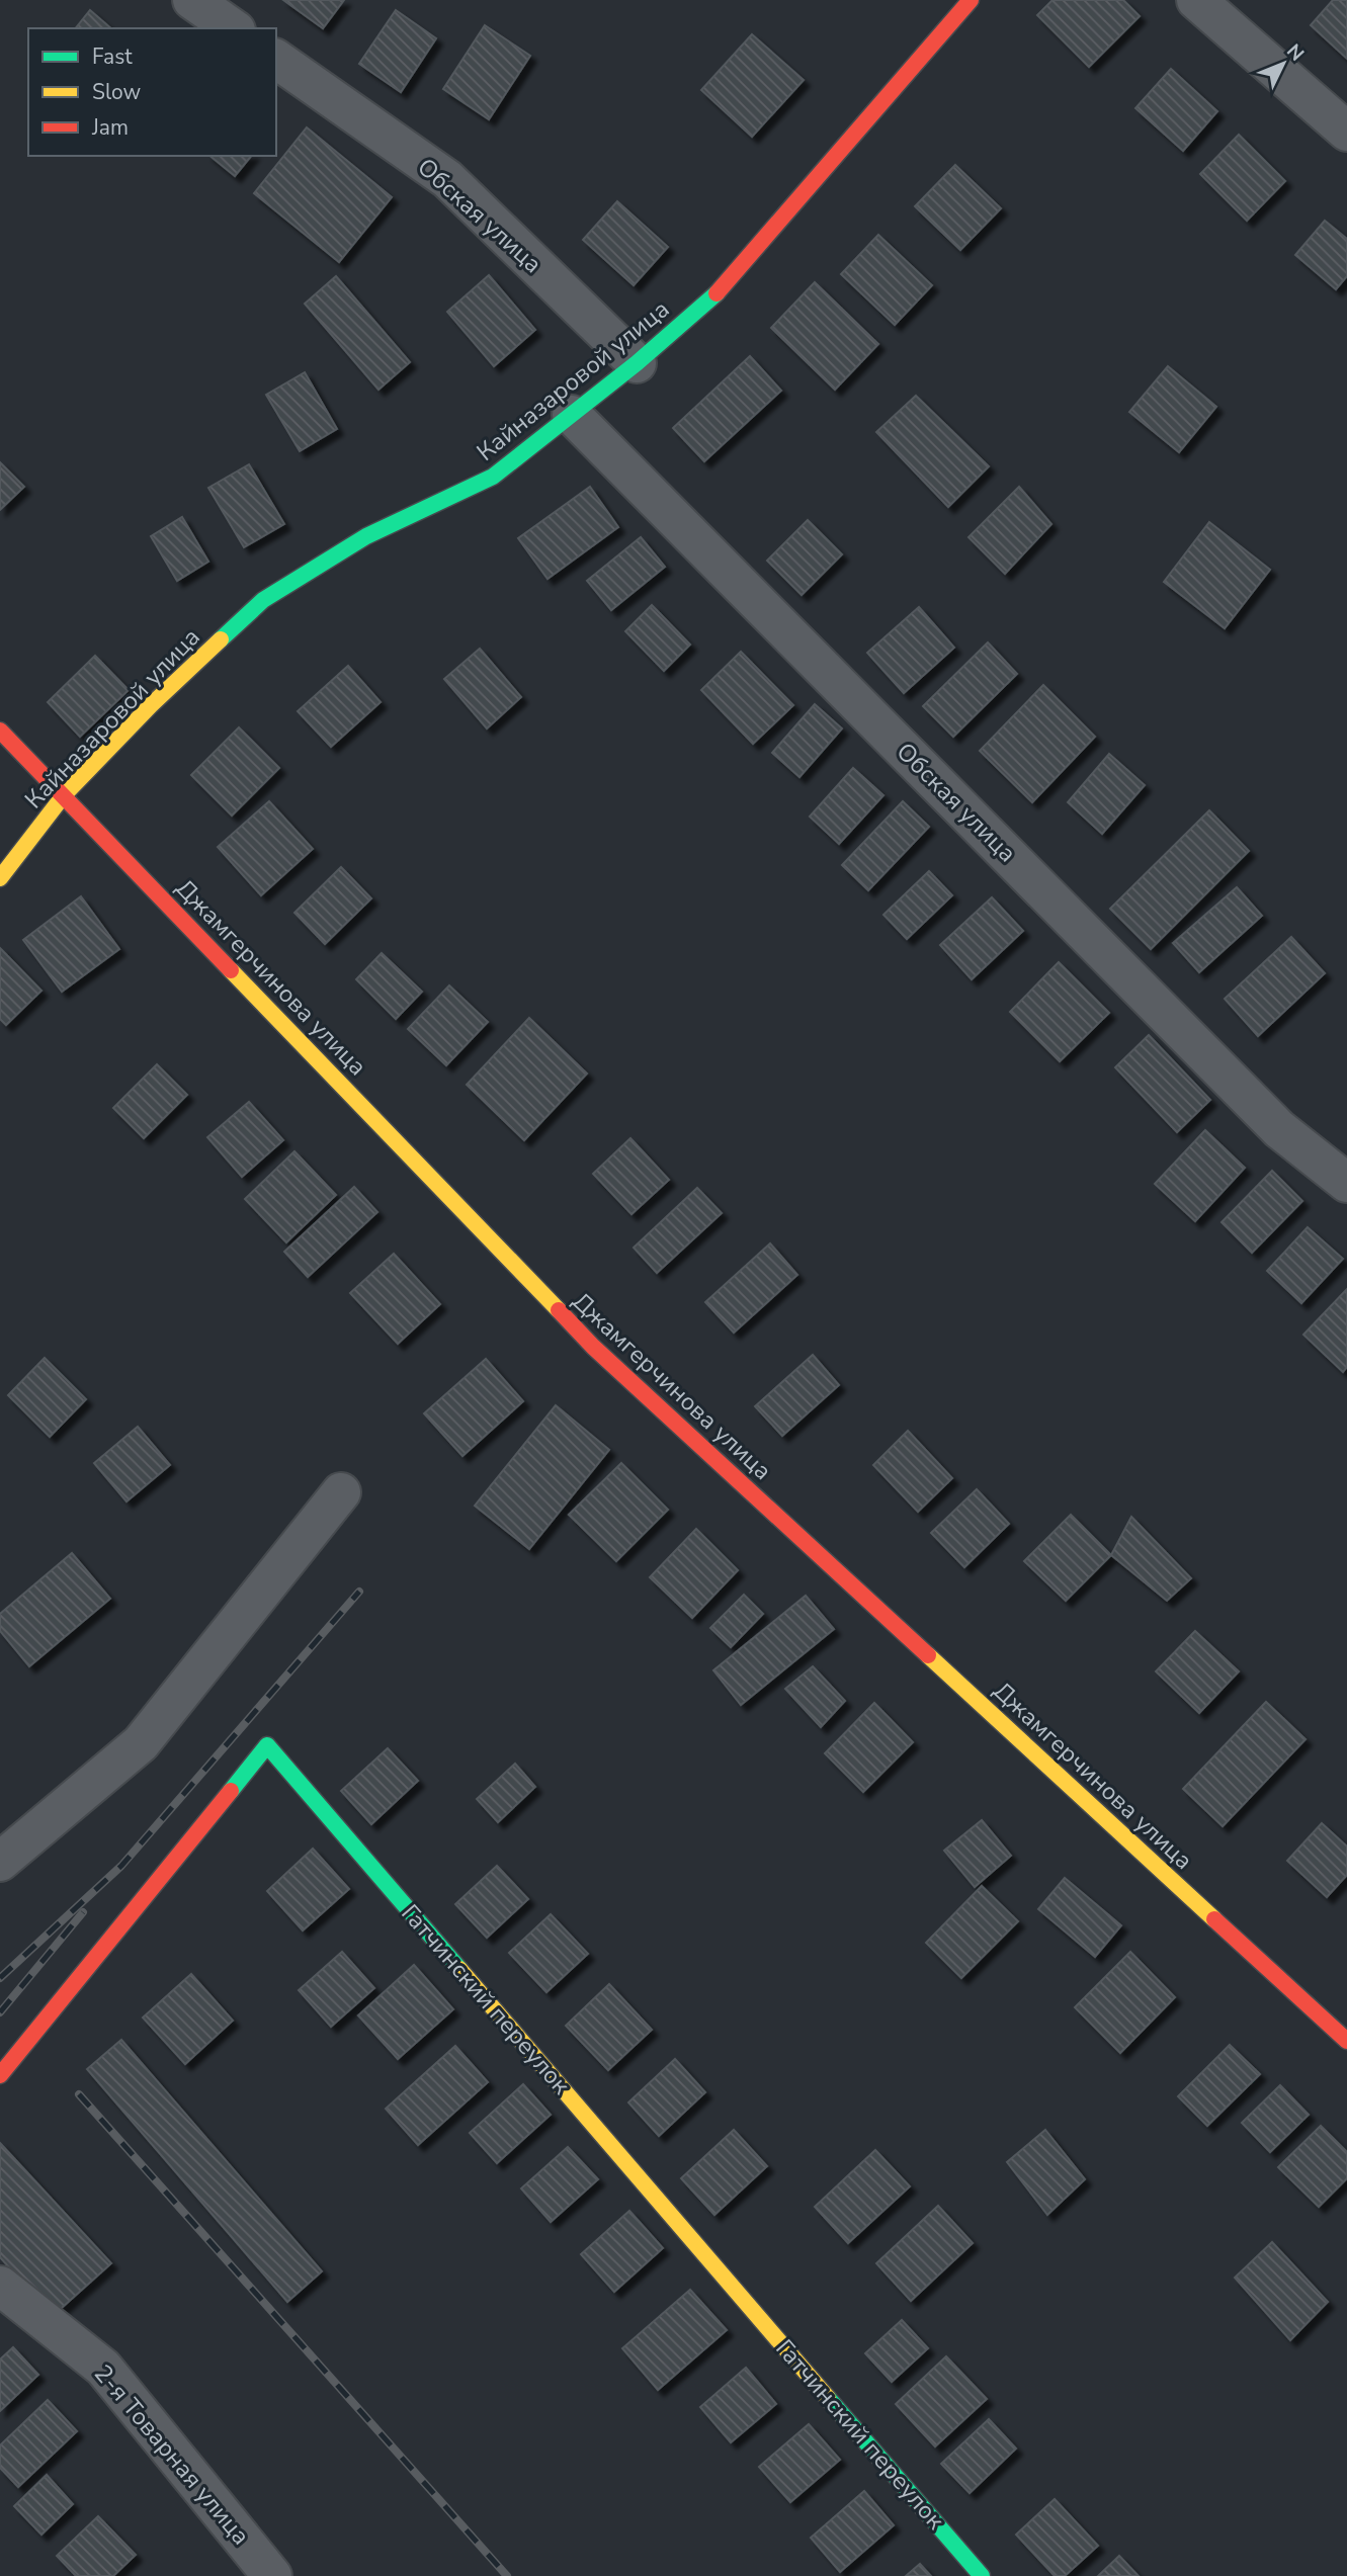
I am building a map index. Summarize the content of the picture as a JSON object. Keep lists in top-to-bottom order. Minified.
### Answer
{"streets":{"street":["Обская улица","Кайназаровой улица","Джамгерчинова улица","Гатчинский переулок","2-я Товарная улица"]},"crossings":[["Обская улица","Кайназаровой улица"],["Кайназаровой улица","Джамгерчинова улица"]],"legend":["Fast","Slow","Jam"],"north":"top right"}
